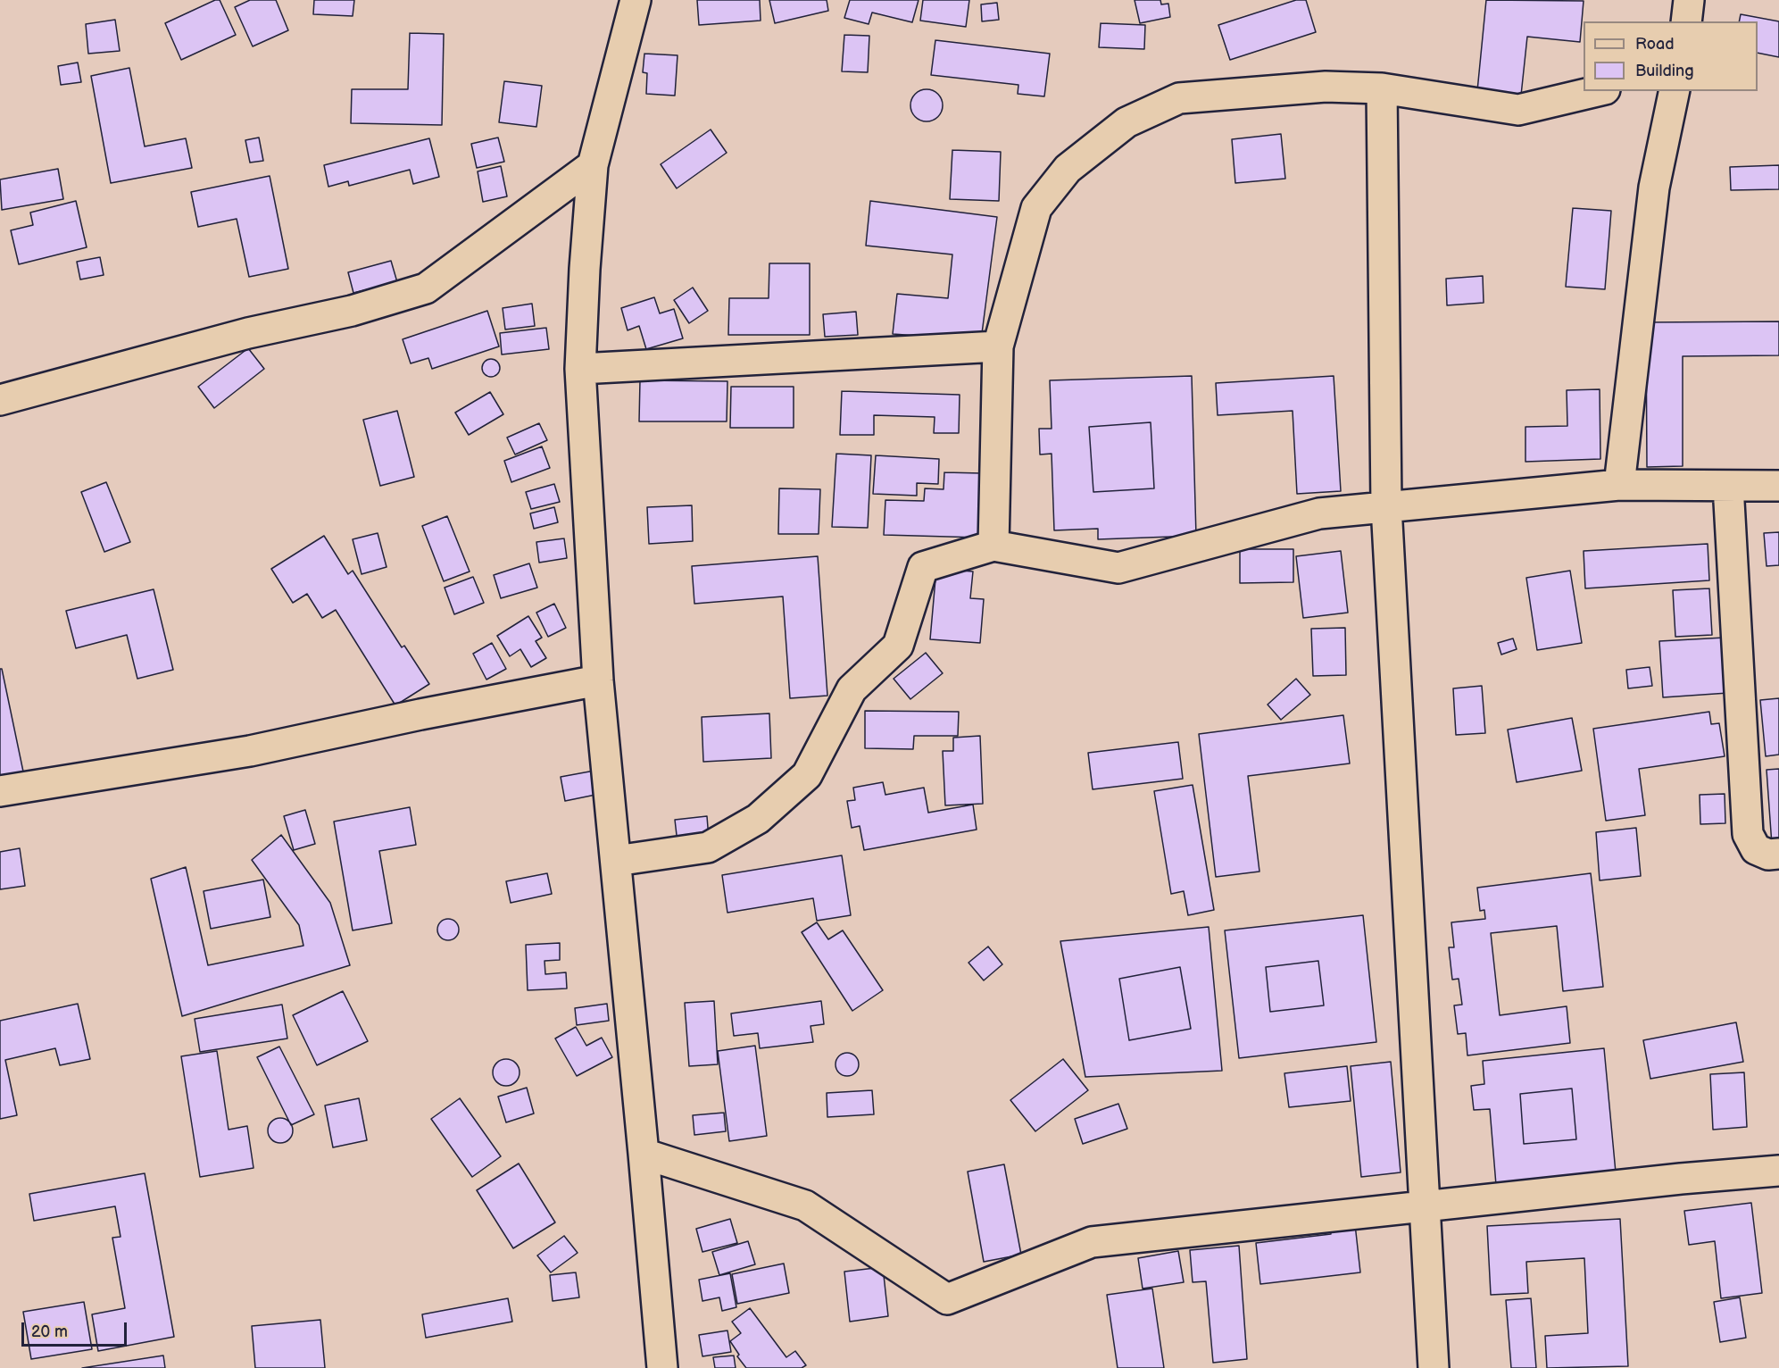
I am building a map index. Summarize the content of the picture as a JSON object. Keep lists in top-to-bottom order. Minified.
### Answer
{"legend":["Road","Building"],"scale_bar":"20 m"}
